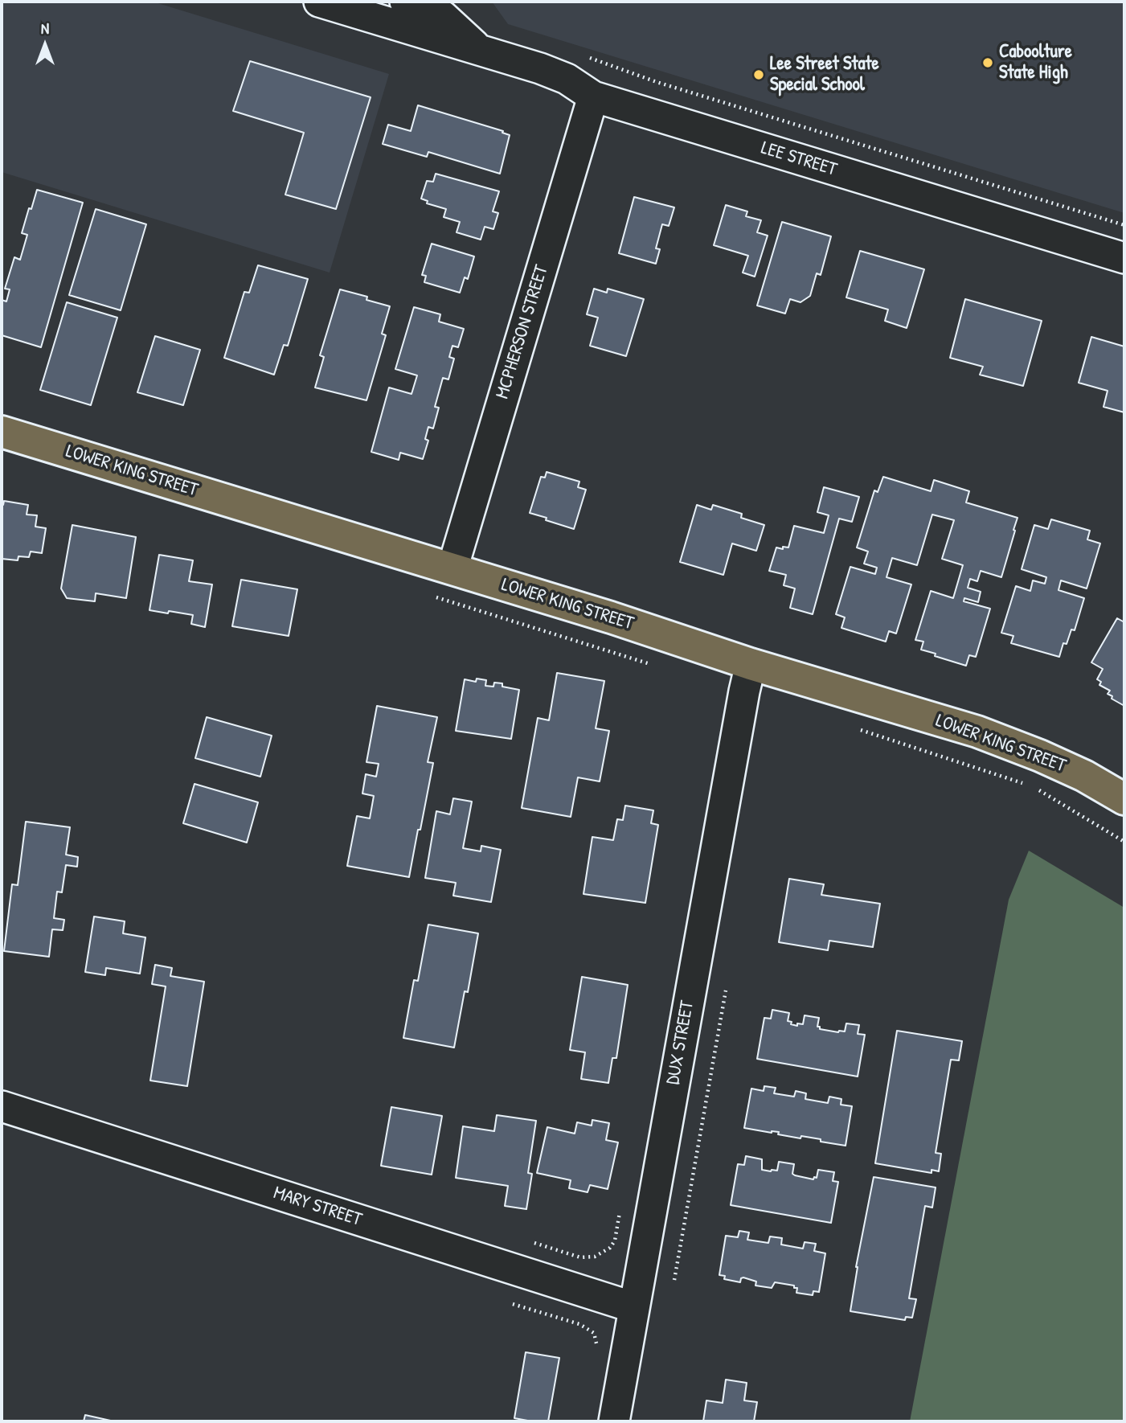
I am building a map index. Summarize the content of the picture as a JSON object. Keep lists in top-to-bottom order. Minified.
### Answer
{"streets":{"main road":["LOWER KING STREET"],"street":["LEE STREET","MCPHERSON STREET","DUX STREET","MARY STREET"]},"crossings":[["LEE STREET","MCPHERSON STREET"],["MCPHERSON STREET","LOWER KING STREET"],["LOWER KING STREET","DUX STREET"],["DUX STREET","MARY STREET"]],"places":["Caboolture State High","Lee Street State Special School"],"north":"top"}
